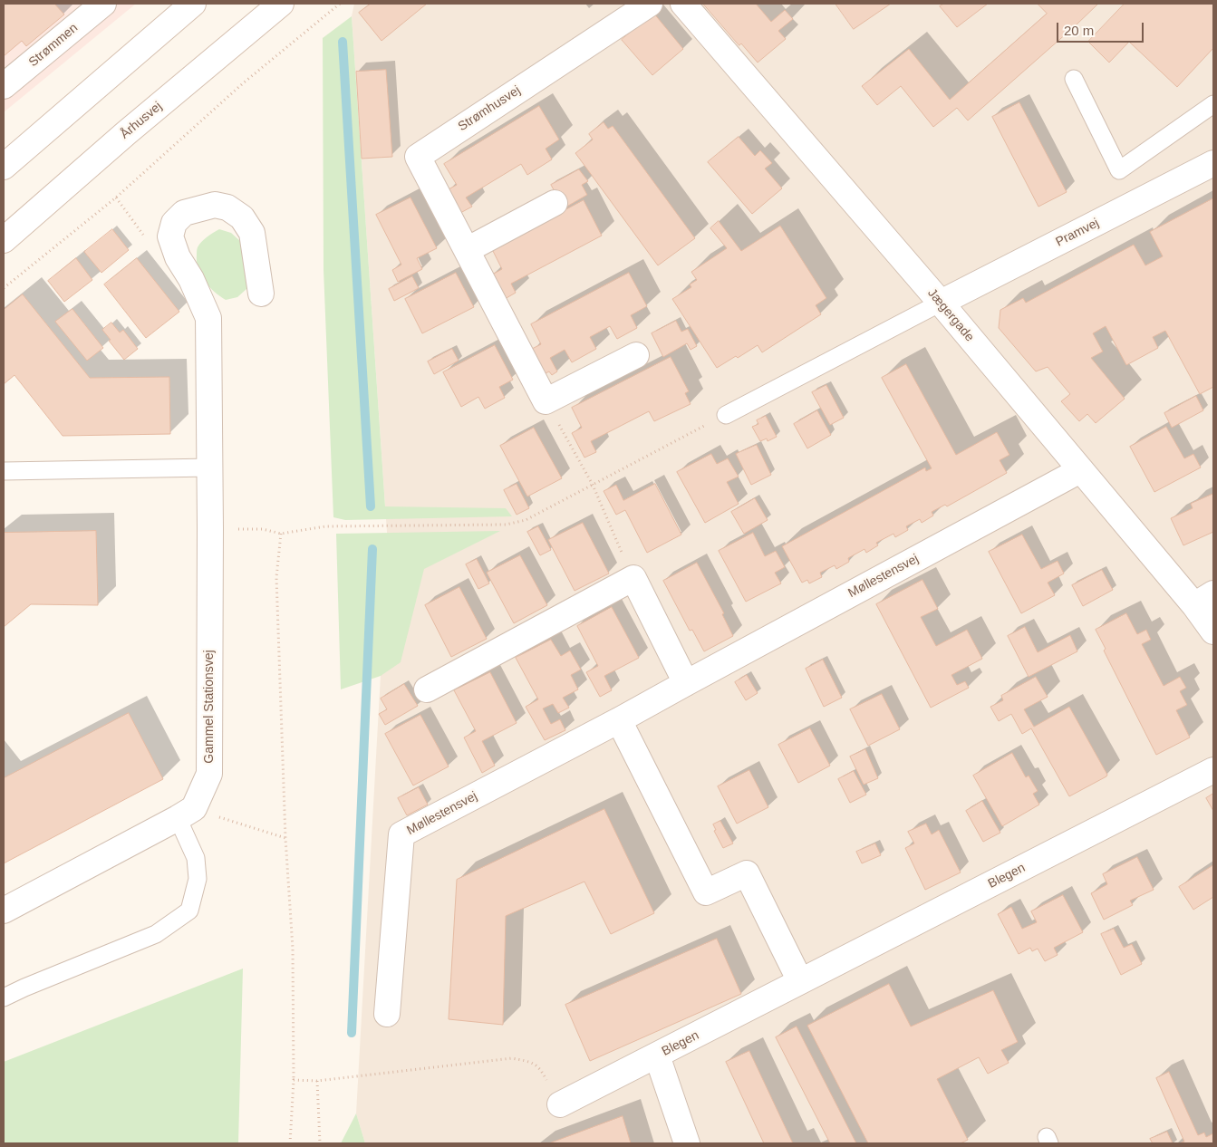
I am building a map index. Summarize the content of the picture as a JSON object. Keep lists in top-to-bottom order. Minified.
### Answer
{"streets":{"street":["Strømmen","Strømhusvej","Århusvej","Pramvej","Jægergade","Møllestensvej","Gammel Stationsvej","Blegen"]},"crossings":[["Pramvej","Jægergade"],["Jægergade","Møllestensvej"]],"scale_bar":"20 m"}
